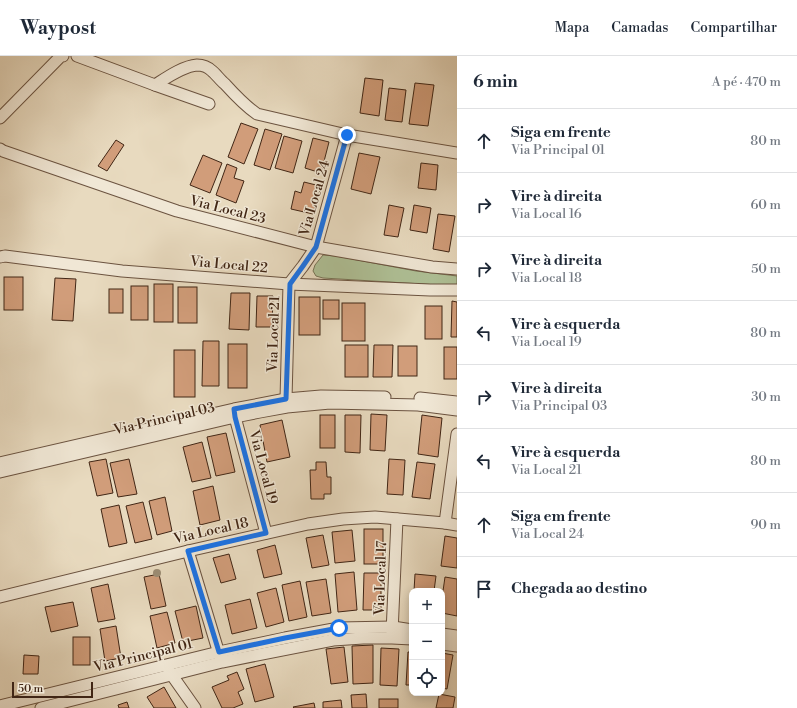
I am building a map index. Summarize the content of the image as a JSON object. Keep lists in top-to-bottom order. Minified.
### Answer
{"streets":{"street":["Via Local 24","Via Local 23","Via Local 22","Via Local 21","Via Principal 03","Via Local 19","Via Local 18","Via Local 17","Via Principal 01"]},"crossings":[["Via Local 24","Via Local 23"],["Via Local 24","Via Local 21"],["Via Local 22","Via Local 21"],["Via Local 21","Via Principal 03"],["Via Principal 03","Via Local 19"],["Via Local 19","Via Local 18"],["Via Local 18","Via Local 17"],["Via Local 17","Via Principal 01"]],"scale_bar":"50 m","page":{"header":"Waypost","nav":["Mapa","Camadas","Compartilhar"],"heading":["6 min","A pé · 470 m"],"list":[["Siga em frente","Via Principal 01","80 m"],["Vire à direita","Via Local 16","60 m"],["Vire à direita","Via Local 18","50 m"],["Vire à esquerda","Via Local 19","80 m"],["Vire à direita","Via Principal 03","30 m"],["Vire à esquerda","Via Local 21","80 m"],["Siga em frente","Via Local 24","90 m"],"Chegada ao destino"],"map_buttons":["+","−"],"scale":"50 m"}}
